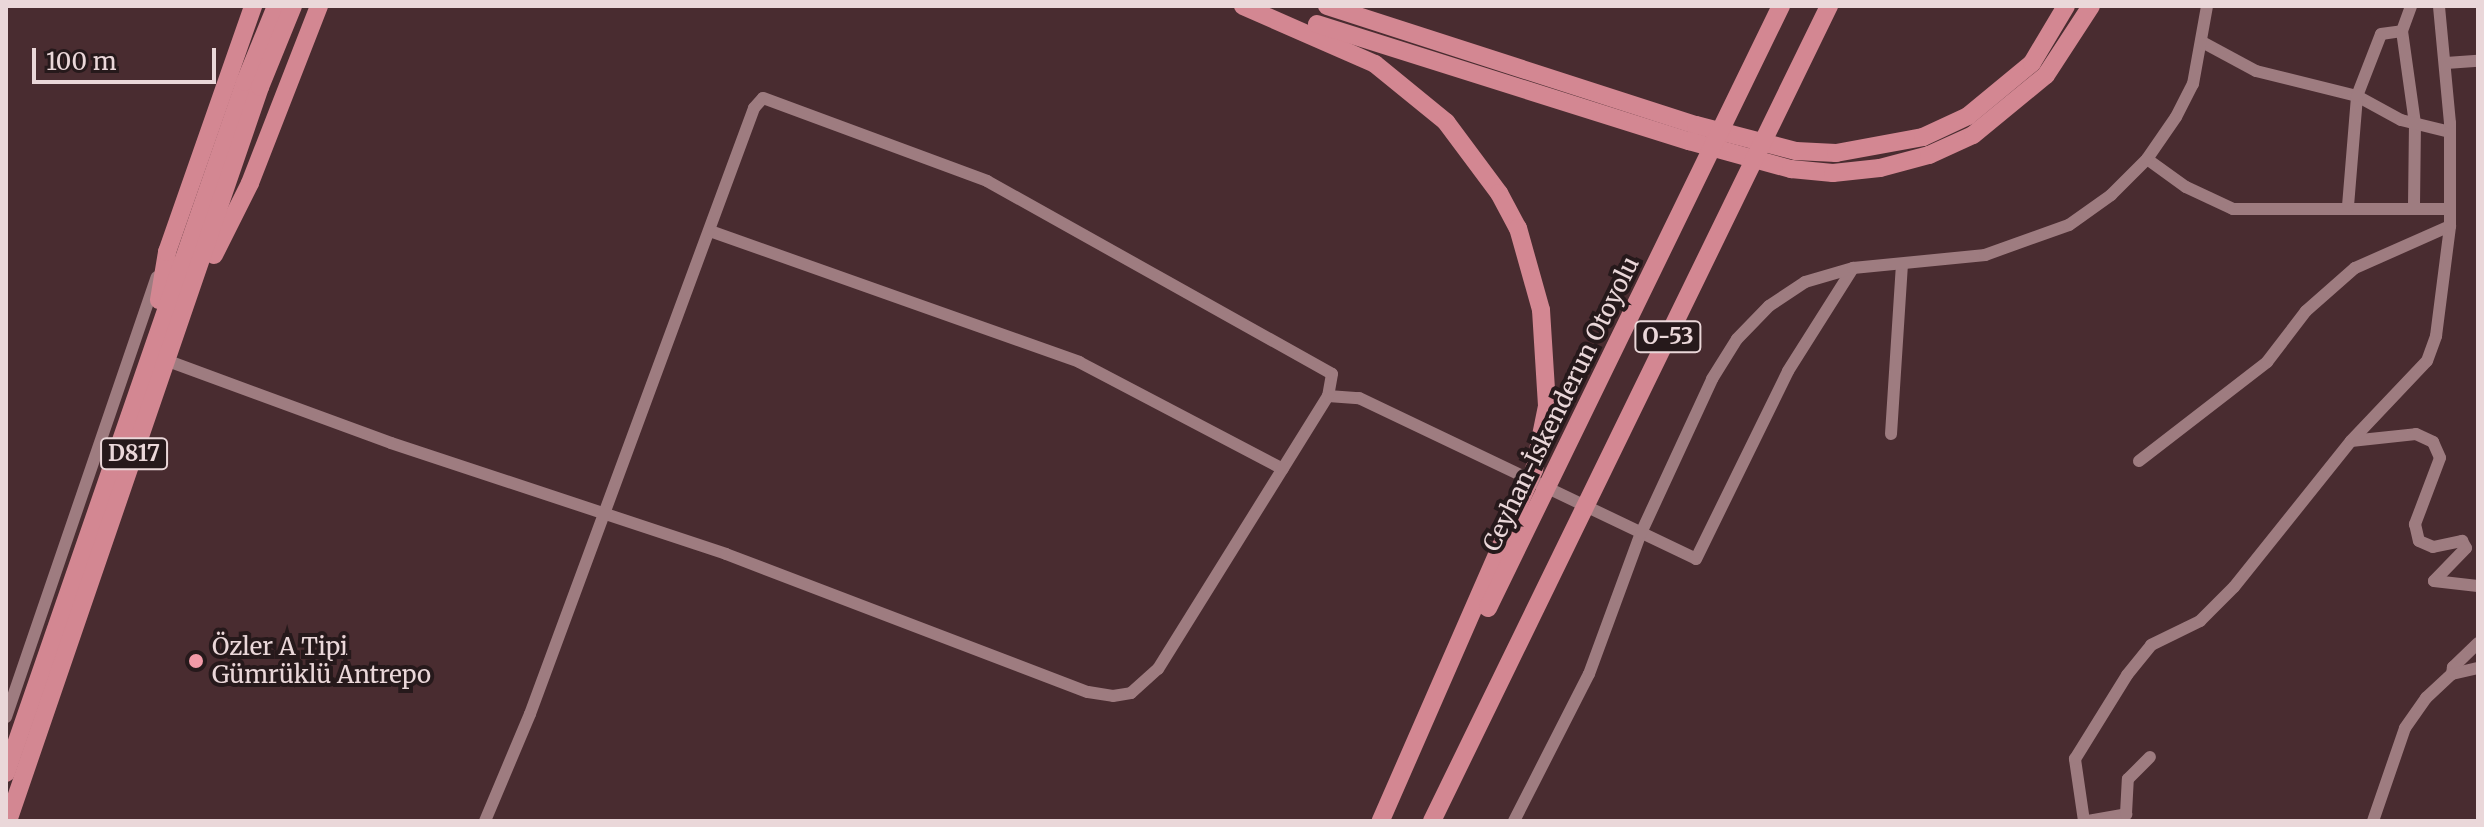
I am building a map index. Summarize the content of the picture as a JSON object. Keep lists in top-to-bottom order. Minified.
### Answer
{"streets":{"highway":["O-53","Ceyhan-İskenderun Otoyolu","D817"]},"places":["Özler A Tipi Gümrüklü Antrepo"],"scale_bar":"100 m"}
